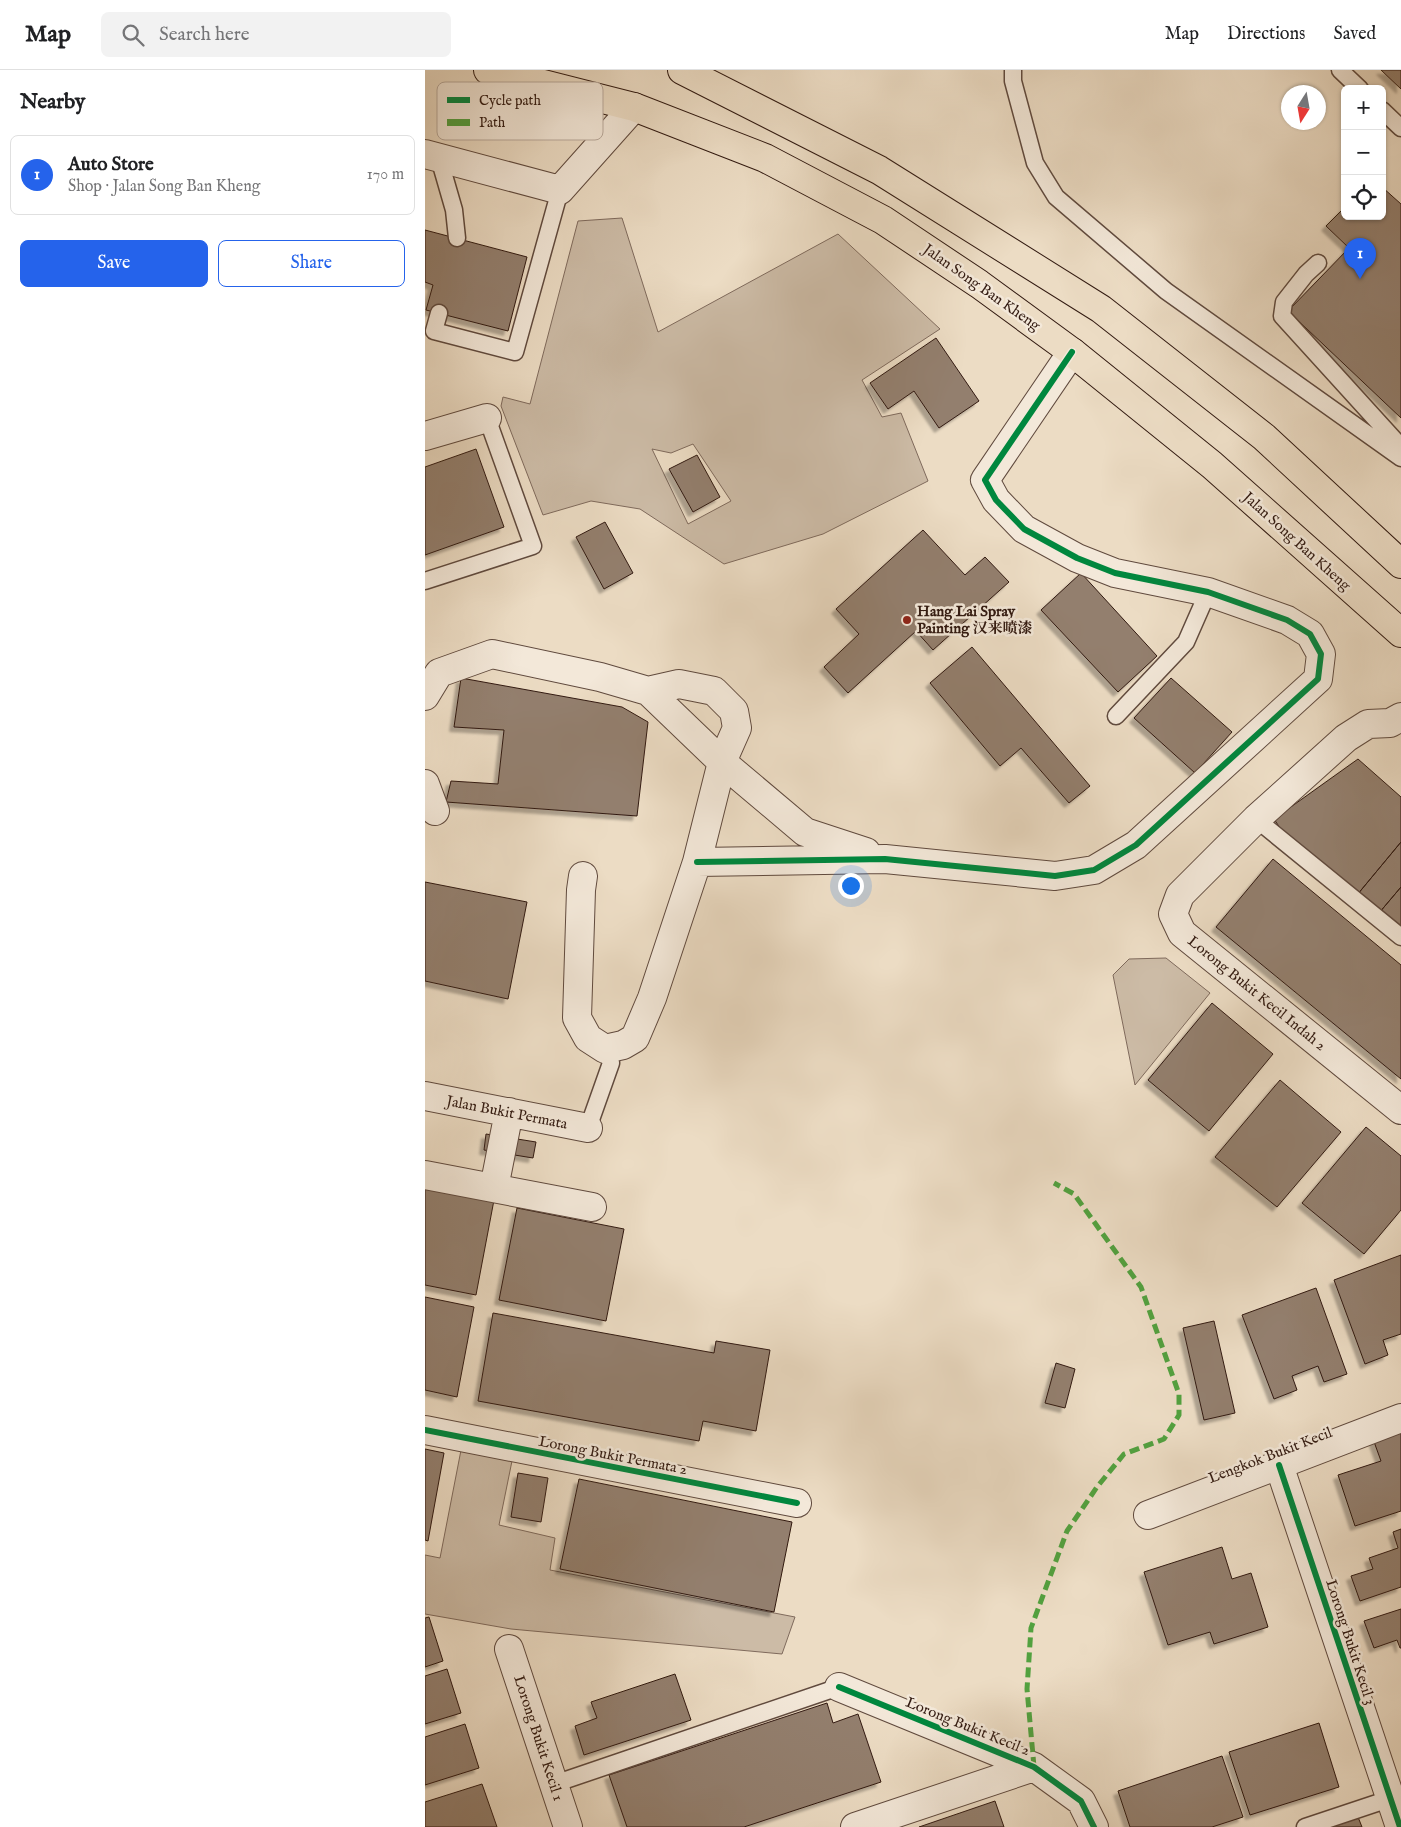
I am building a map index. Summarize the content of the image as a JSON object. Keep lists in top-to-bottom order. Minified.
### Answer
{"streets":{"main road":["Jalan Song Ban Kheng"],"street":["Lorong Bukit Kecil Indah 2","Jalan Bukit Permata","Lorong Bukit Permata 2","Lengkok Bukit Kecil","Lorong Bukit Kecil 3","Lorong Bukit Kecil 2","Lorong Bukit Kecil 1"]},"crossings":[["Lengkok Bukit Kecil","Lorong Bukit Kecil 3"]],"places":["Hang Lai Spray Painting 汉来喷漆"],"legend":["Cycle path","Path"],"north":"bottom","page":{"header":"Map","search":"Search here","nav":["Map","Directions","Saved"],"heading":"Nearby","map_buttons":["+","−"],"list":[{"mark":"1","name":"Auto Store","note":"Shop · Jalan Song Ban Kheng","value":"170 m"}],"buttons":["Save","Share"],"pins":"1"}}
